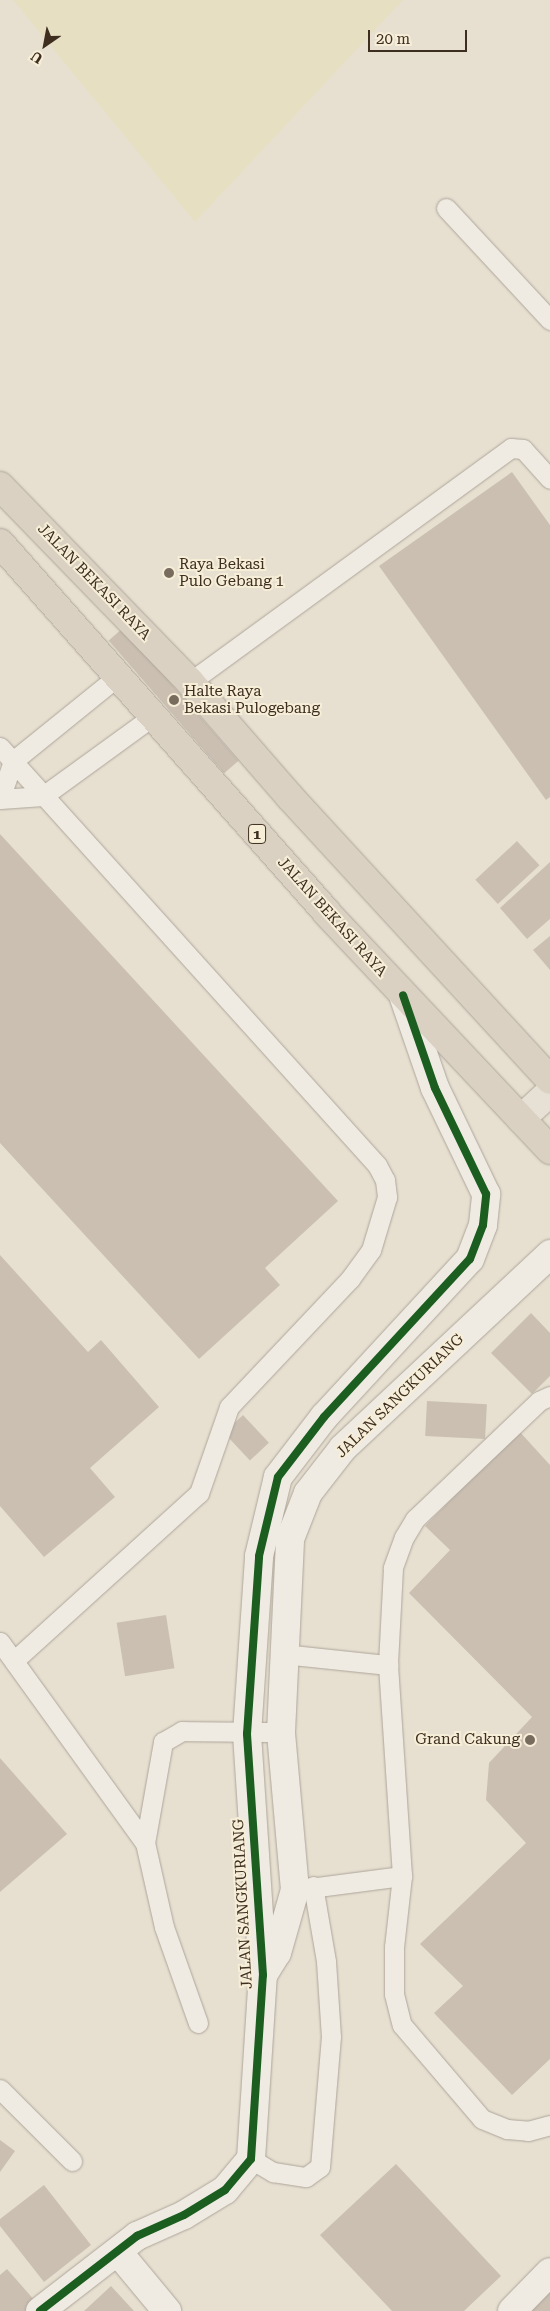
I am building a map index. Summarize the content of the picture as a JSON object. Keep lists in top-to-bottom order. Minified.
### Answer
{"streets":{"highway":["JALAN BEKASI RAYA","1"],"street":["JALAN SANGKURIANG"]},"places":["Raya Bekasi Pulo Gebang 1","Halte Raya Bekasi Pulogebang","Grand Cakung"],"scale_bar":"20 m","north":"bottom left"}
